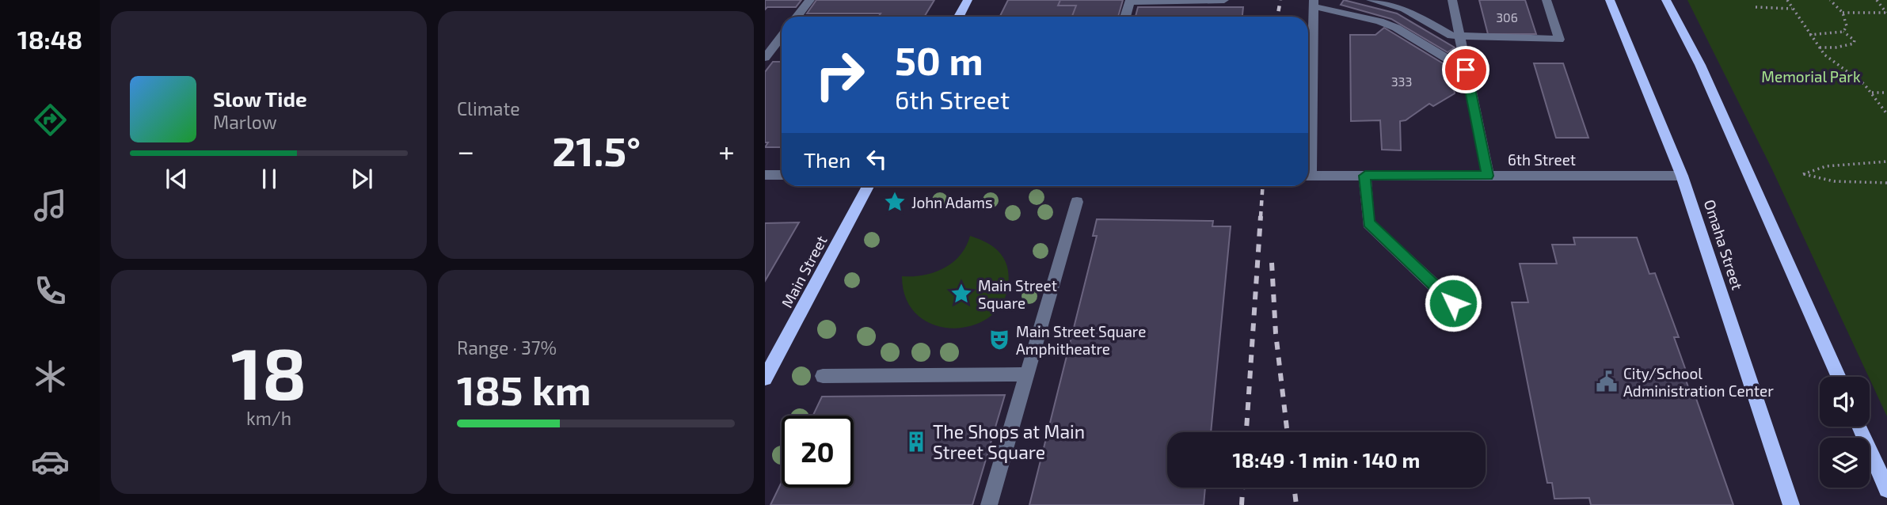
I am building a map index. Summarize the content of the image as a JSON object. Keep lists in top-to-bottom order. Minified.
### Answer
{"streets":{"main road":["Omaha Street","Main Street"],"street":["6th Street"]},"crossings":[["6th Street","Omaha Street"]],"parks":["Memorial Park"],"places":{"place":["John Adams","Main Street Square"],"theatre":["Main Street Square Amphitheatre"],"public building":["City/School Administration Center"],"building":["The Shops at Main Street Square"]},"house_numbers":["306","333"],"page":{"tabs":"18:48","tile":["Climate",["18","km/h"],["Range · 37%","185 km"]],"turn":["50 m","6th Street"],"song":["Slow Tide","Marlow"],"heat":["−","21.5°","+"],"then":"Then","limit":"20","trip":"18:49 · 1 min · 140 m"}}
